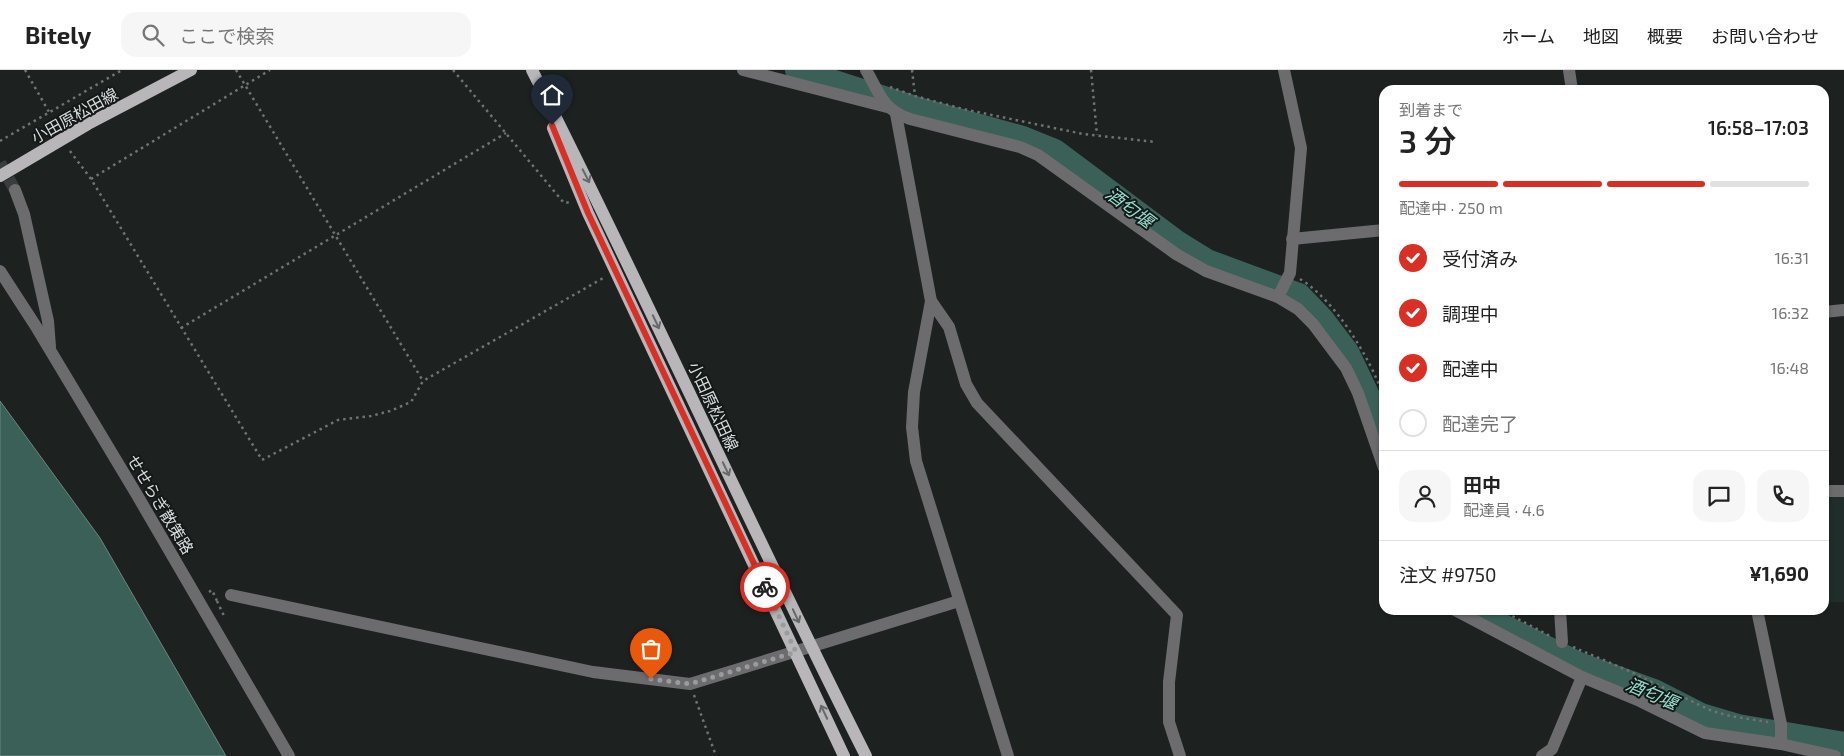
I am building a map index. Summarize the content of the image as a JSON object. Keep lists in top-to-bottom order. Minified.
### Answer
{"streets":{"main road":["小田原松田線"],"street":["せせらぎ散策路"]},"water":["酒匂堰"],"page":{"header":"Bitely","search":"ここで検索","nav":["ホーム","地図","概要","お問い合わせ"],"heading":["3 分","到着まで","16:58–17:03"],"panel":["田中","配達員 · 4.6","注文 #9750","¥1,690"],"bar":"配達中 · 250 m","list":[["受付済み","16:31"],["調理中","16:32"],["配達中","16:48"],"配達完了"]}}
